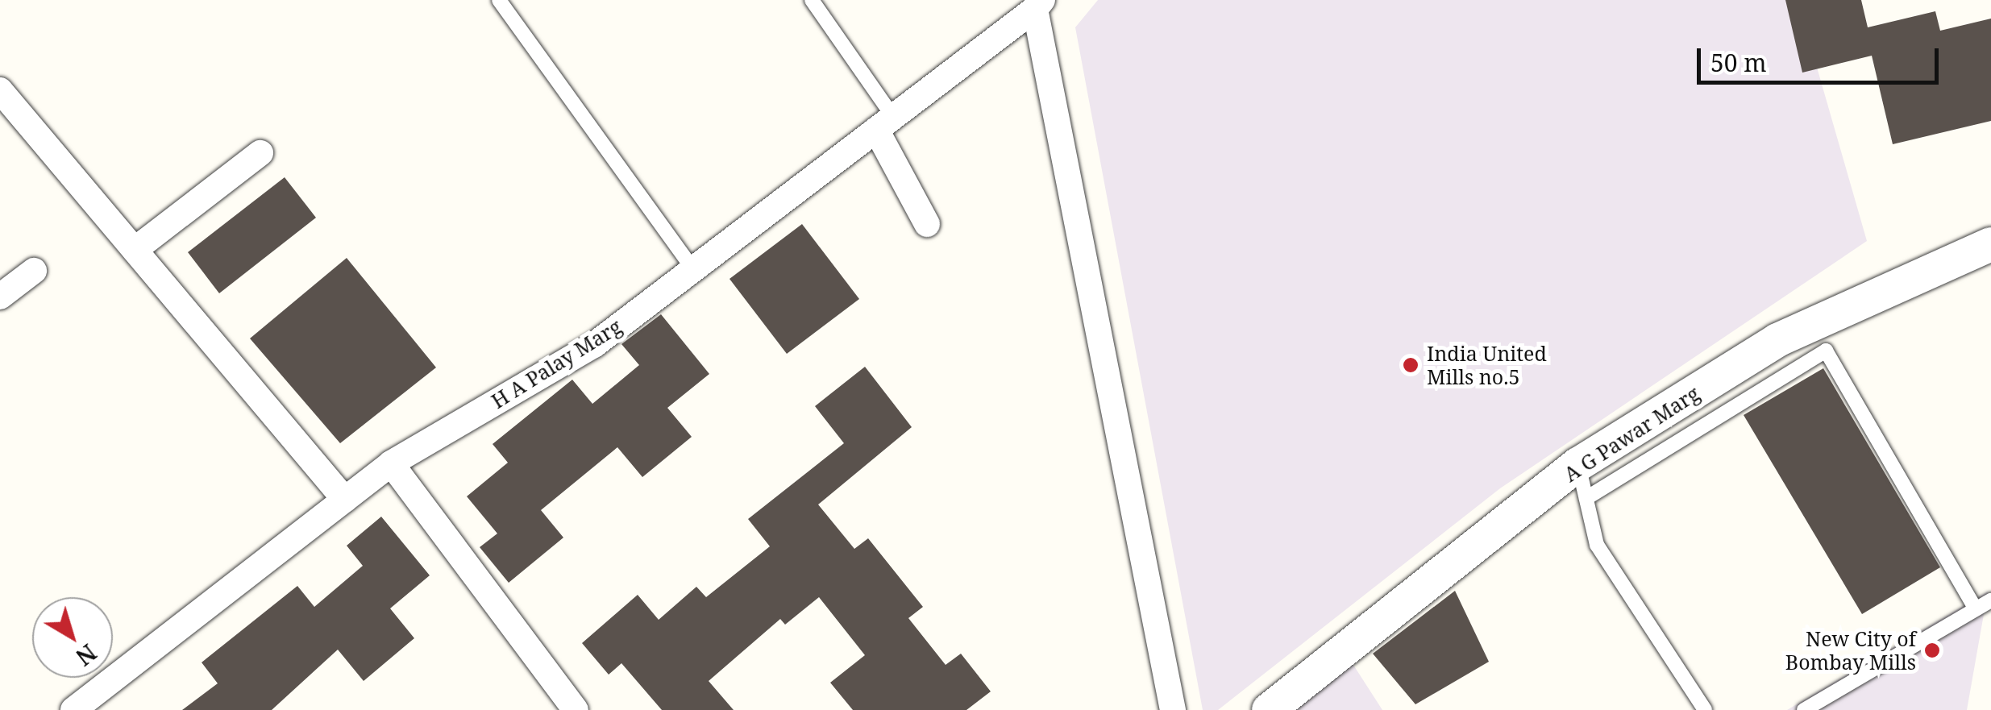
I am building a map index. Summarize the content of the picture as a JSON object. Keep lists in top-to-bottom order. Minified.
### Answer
{"streets":{"street":["H A Palay Marg","A G Pawar Marg"]},"places":["India United Mills no.5","New City of Bombay Mills"],"scale_bar":"50 m","north":"bottom right"}
